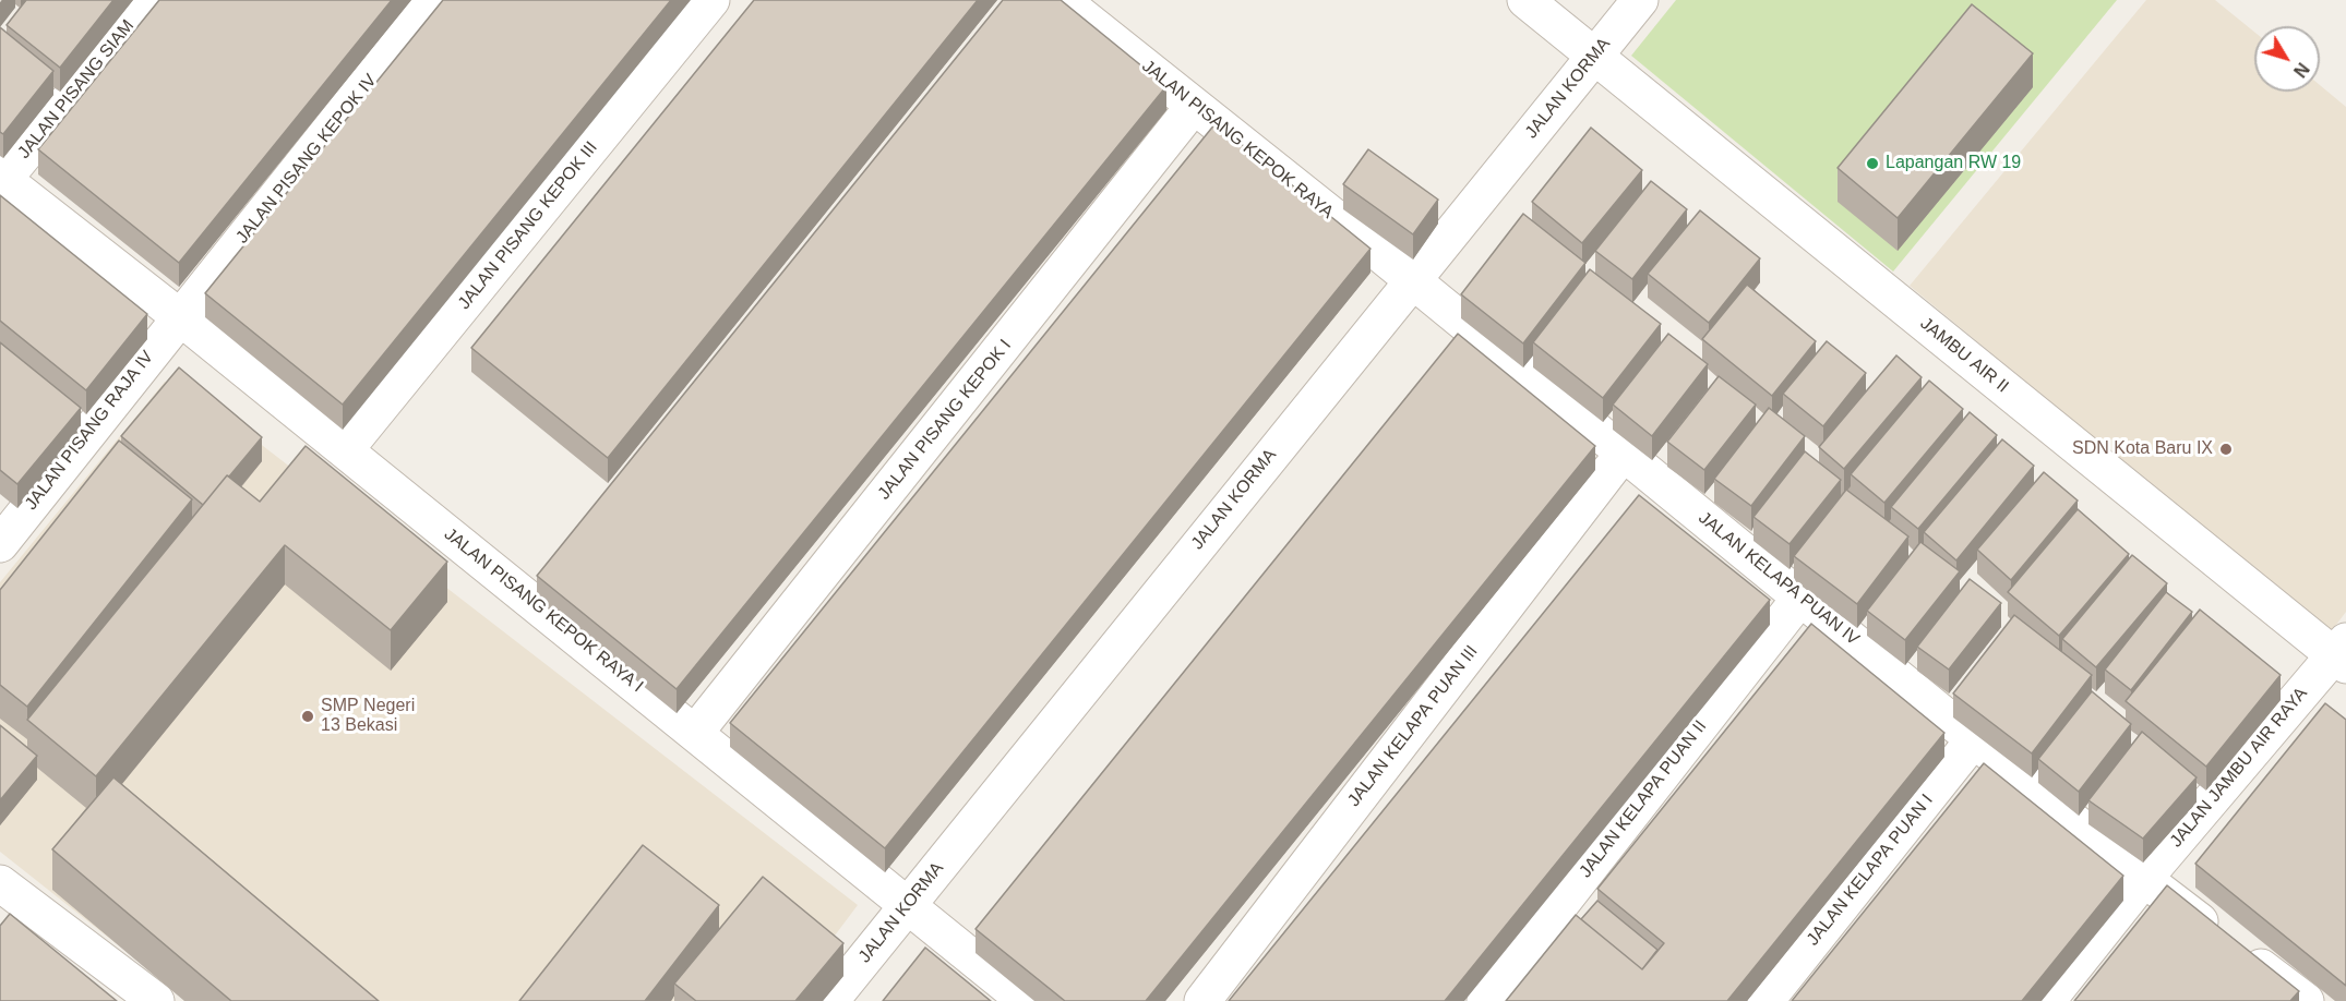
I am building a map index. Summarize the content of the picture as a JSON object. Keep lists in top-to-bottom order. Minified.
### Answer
{"streets":{"street":["JALAN KORMA","JALAN PISANG SIAM","JALAN PISANG KEPOK RAYA","JALAN PISANG KEPOK IV","JALAN PISANG KEPOK III","JAMBU AIR II","JALAN PISANG KEPOK I","JALAN PISANG RAJA IV","JALAN KELAPA PUAN IV","JALAN PISANG KEPOK RAYA I","JALAN KELAPA PUAN III","JALAN JAMBU AIR RAYA","JALAN KELAPA PUAN II","JALAN KELAPA PUAN I"]},"crossings":[["JALAN KORMA","JALAN PISANG KEPOK RAYA"],["JALAN KORMA","JAMBU AIR II"],["JALAN KORMA","JALAN KELAPA PUAN IV"],["JALAN KORMA","JALAN PISANG KEPOK RAYA I"],["JALAN PISANG SIAM","JALAN PISANG KEPOK RAYA I"],["JALAN PISANG KEPOK RAYA","JALAN PISANG KEPOK I"],["JALAN PISANG KEPOK RAYA","JALAN KELAPA PUAN IV"],["JALAN PISANG KEPOK IV","JALAN PISANG RAJA IV"],["JALAN PISANG KEPOK IV","JALAN PISANG KEPOK RAYA I"],["JALAN PISANG KEPOK III","JALAN PISANG KEPOK RAYA I"],["JAMBU AIR II","JALAN JAMBU AIR RAYA"],["JALAN PISANG KEPOK I","JALAN PISANG KEPOK RAYA I"],["JALAN PISANG RAJA IV","JALAN PISANG KEPOK RAYA I"],["JALAN KELAPA PUAN IV","JALAN KELAPA PUAN III"],["JALAN KELAPA PUAN IV","JALAN JAMBU AIR RAYA"],["JALAN KELAPA PUAN IV","JALAN KELAPA PUAN II"],["JALAN KELAPA PUAN IV","JALAN KELAPA PUAN I"]],"places":["Lapangan RW 19","SDN Kota Baru IX","SMP Negeri 13 Bekasi"],"north":"bottom right"}
